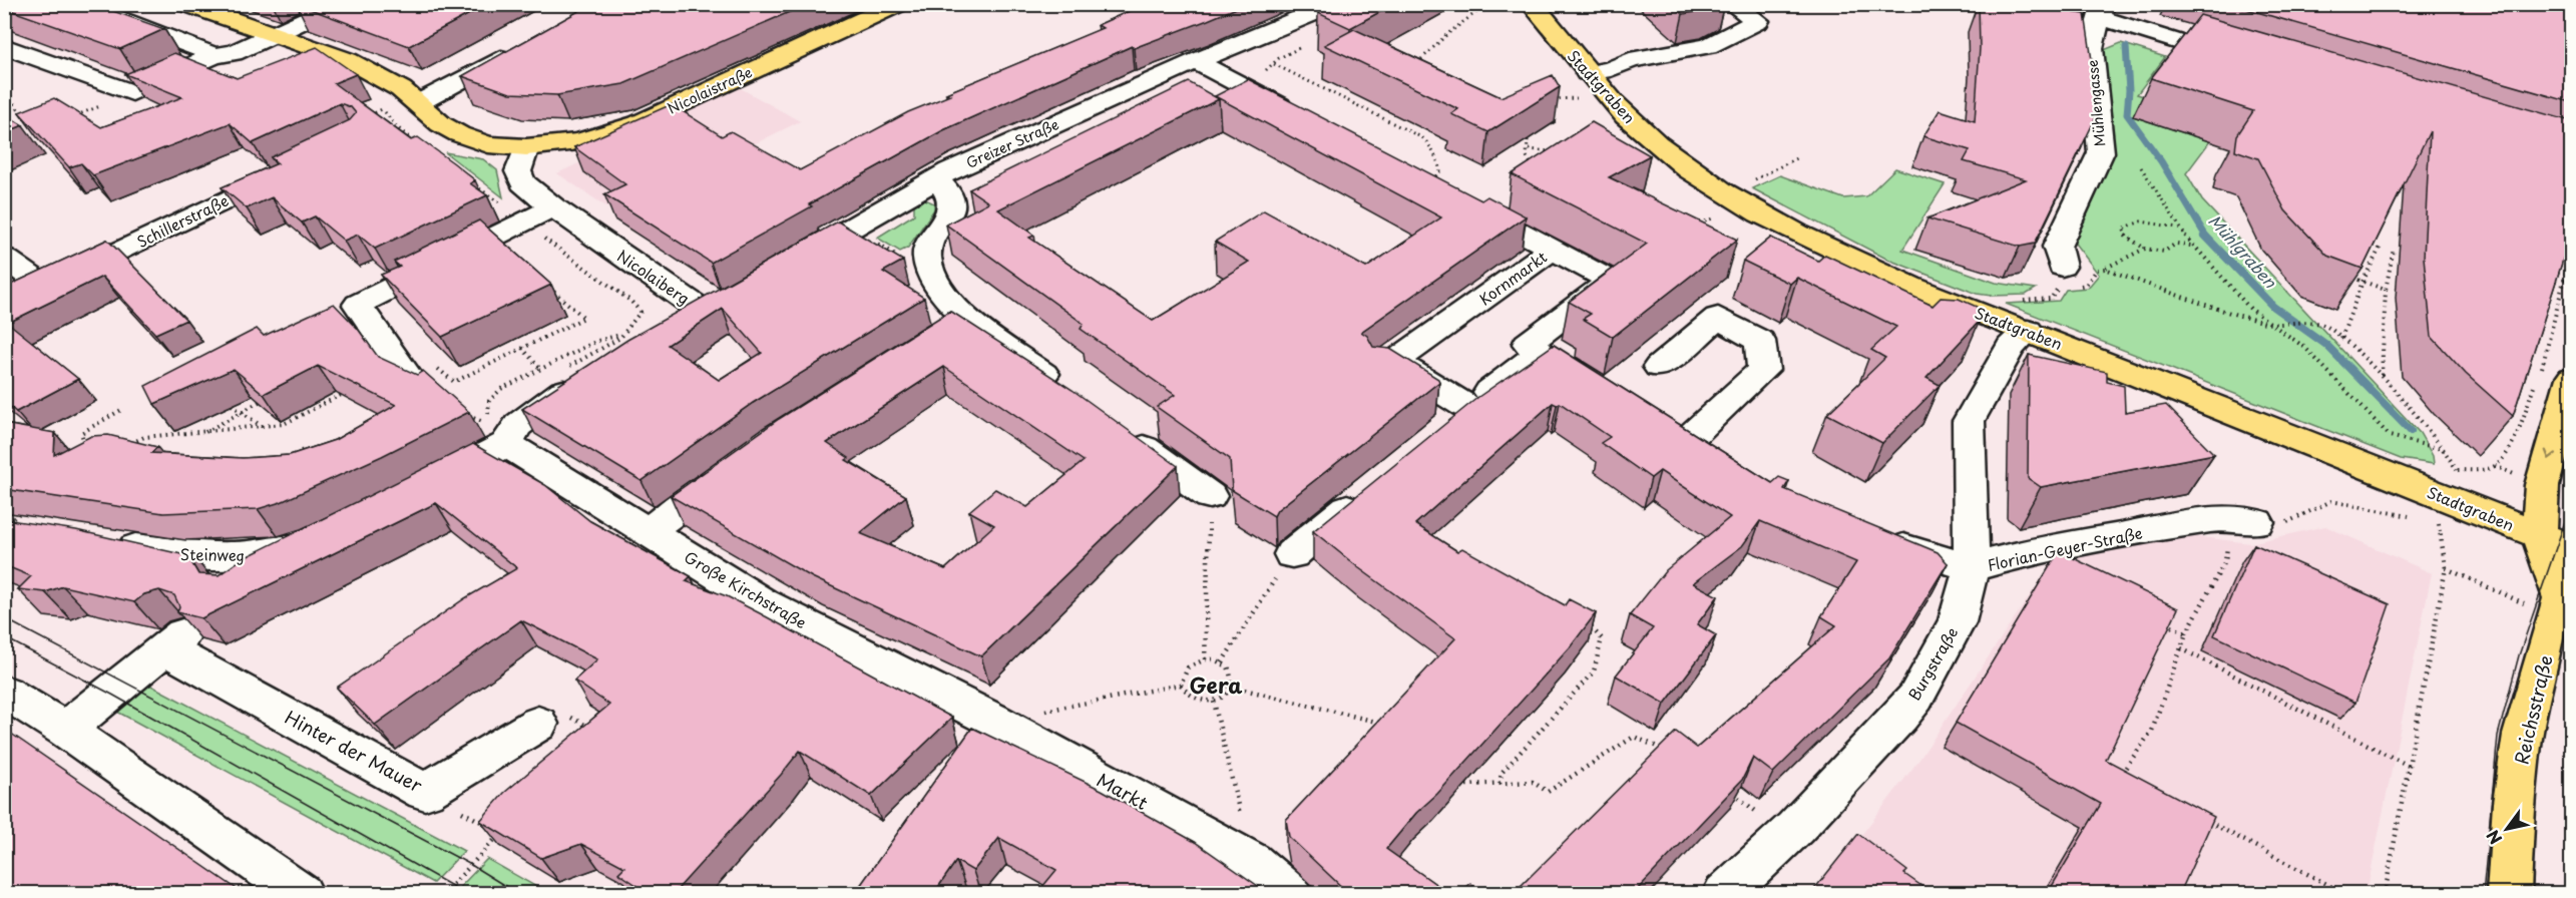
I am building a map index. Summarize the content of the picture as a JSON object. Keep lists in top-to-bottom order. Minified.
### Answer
{"streets":{"main road":["Stadtgraben","Nicolaistraße","Reichsstraße"],"street":["Mühlengasse","Greizer Straße","Schillerstraße","Nicolaiberg","Kornmarkt","Florian-Geyer-Straße","Steinweg","Große Kirchstraße","Burgstraße","Hinter der Mauer","Markt"]},"crossings":[["Stadtgraben","Burgstraße"],["Nicolaistraße","Nicolaiberg"],["Florian-Geyer-Straße","Burgstraße"],["Große Kirchstraße","Markt"]],"districts":["Gera"],"water":["Mühlgraben"],"north":"bottom left"}
